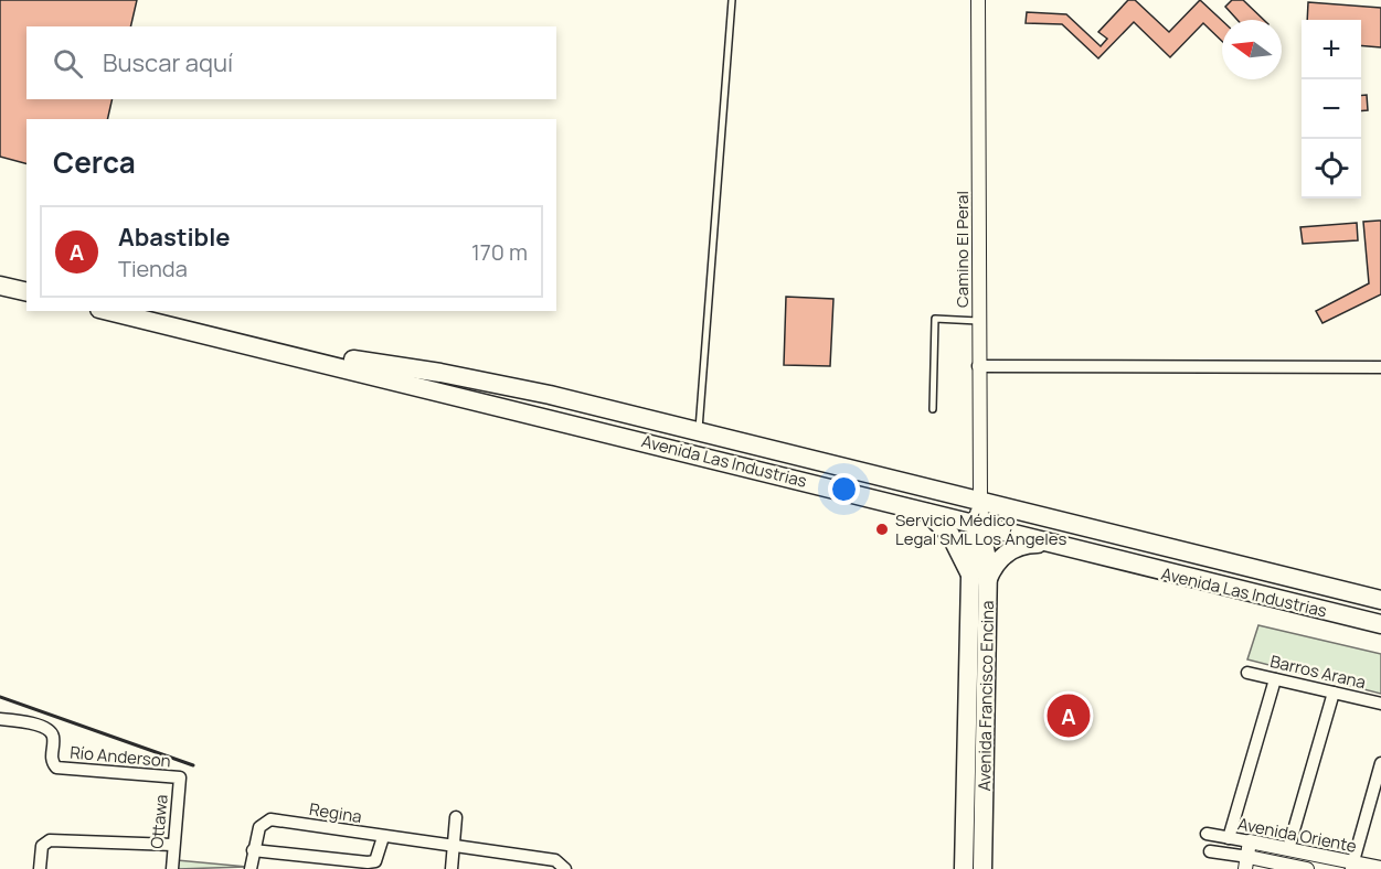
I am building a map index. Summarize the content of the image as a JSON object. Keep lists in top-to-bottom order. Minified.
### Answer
{"streets":{"main road":["Avenida Las Industrias","Avenida Francisco Encina"],"street":["Camino El Peral","Barros Arana","Río Anderson","Regina","Ottawa","Avenida Oriente"]},"crossings":[["Camino El Peral","Avenida Las Industrias"],["Camino El Peral","Avenida Francisco Encina"],["Avenida Las Industrias","Avenida Francisco Encina"],["Río Anderson","Ottawa"]],"places":["Servicio Médico Legal SML Los Ángeles"],"north":"left","page":{"map_buttons":["+","−"],"search":"Buscar aquí","heading":"Cerca","list":[{"mark":"A","name":"Abastible","note":"Tienda","value":"170 m"}],"pins":"A"}}
